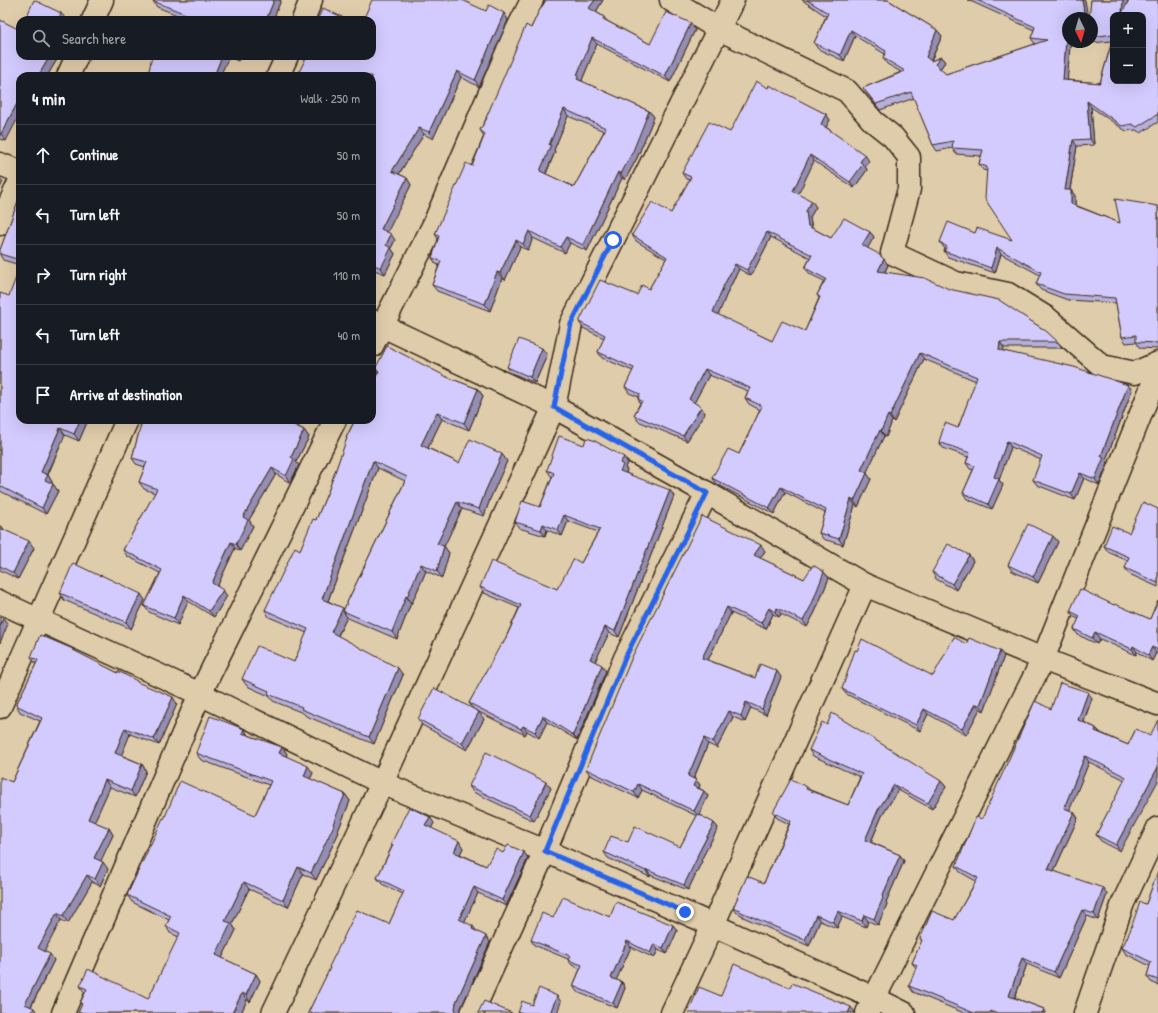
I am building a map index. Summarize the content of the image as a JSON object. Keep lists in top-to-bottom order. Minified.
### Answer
{"north":"bottom","page":{"map_buttons":["+","−"],"search":"Search here","heading":["4 min","Walk · 250 m"],"list":[["Continue","50 m"],["Turn left","50 m"],["Turn right","110 m"],["Turn left","40 m"],"Arrive at destination"]}}
